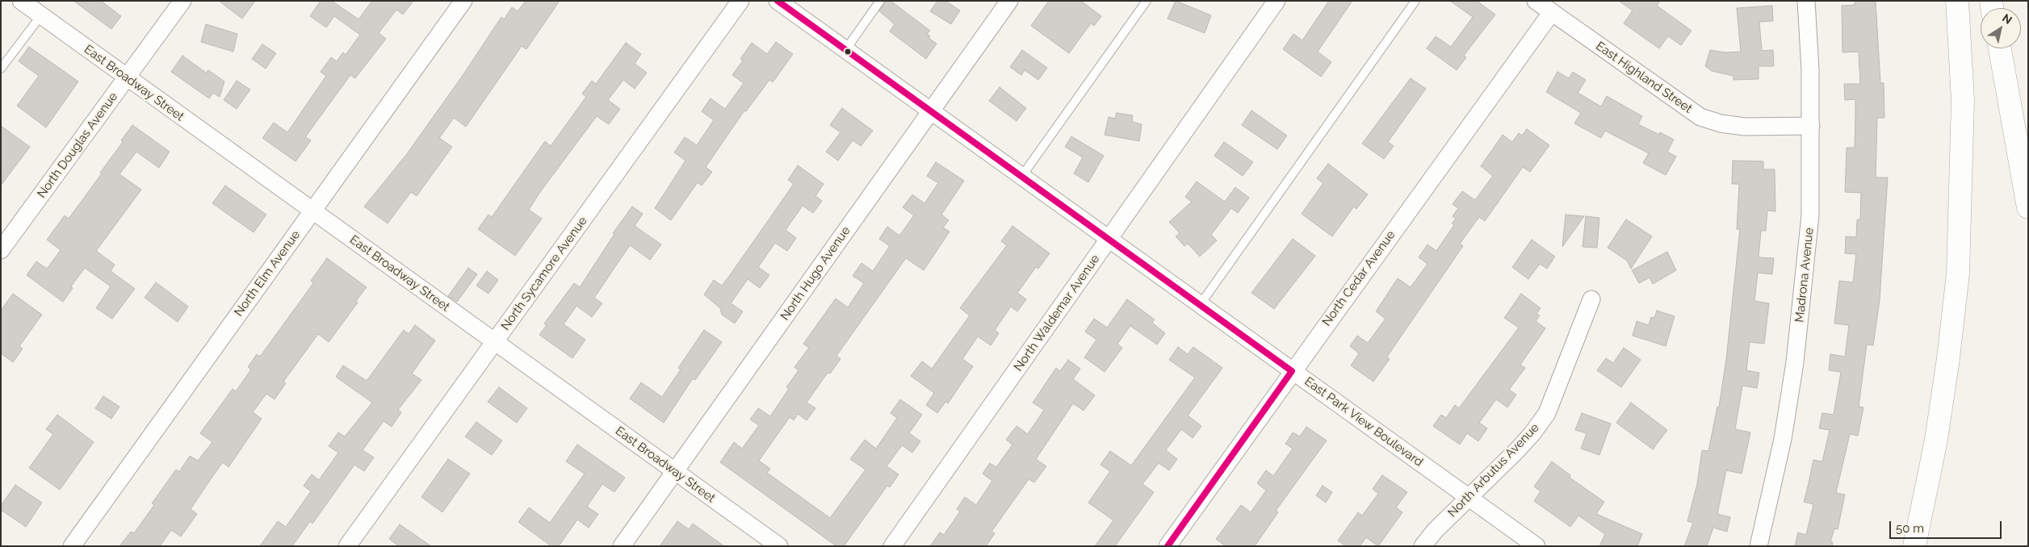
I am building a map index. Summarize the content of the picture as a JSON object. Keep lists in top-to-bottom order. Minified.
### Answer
{"streets":{"street":["East Highland Street","East Broadway Street","North Douglas Avenue","North Elm Avenue","North Sycamore Avenue","North Hugo Avenue","Madrona Avenue","North Cedar Avenue","North Waldemar Avenue","East Park View Boulevard","North Arbutus Avenue"]},"crossings":[["East Highland Street","Madrona Avenue"],["East Highland Street","North Cedar Avenue"],["East Broadway Street","North Douglas Avenue"],["East Broadway Street","North Elm Avenue"],["East Broadway Street","North Sycamore Avenue"],["East Broadway Street","North Hugo Avenue"],["North Hugo Avenue","East Park View Boulevard"],["North Cedar Avenue","East Park View Boulevard"],["North Waldemar Avenue","East Park View Boulevard"],["East Park View Boulevard","North Arbutus Avenue"]],"scale_bar":"50 m","north":"top right"}
